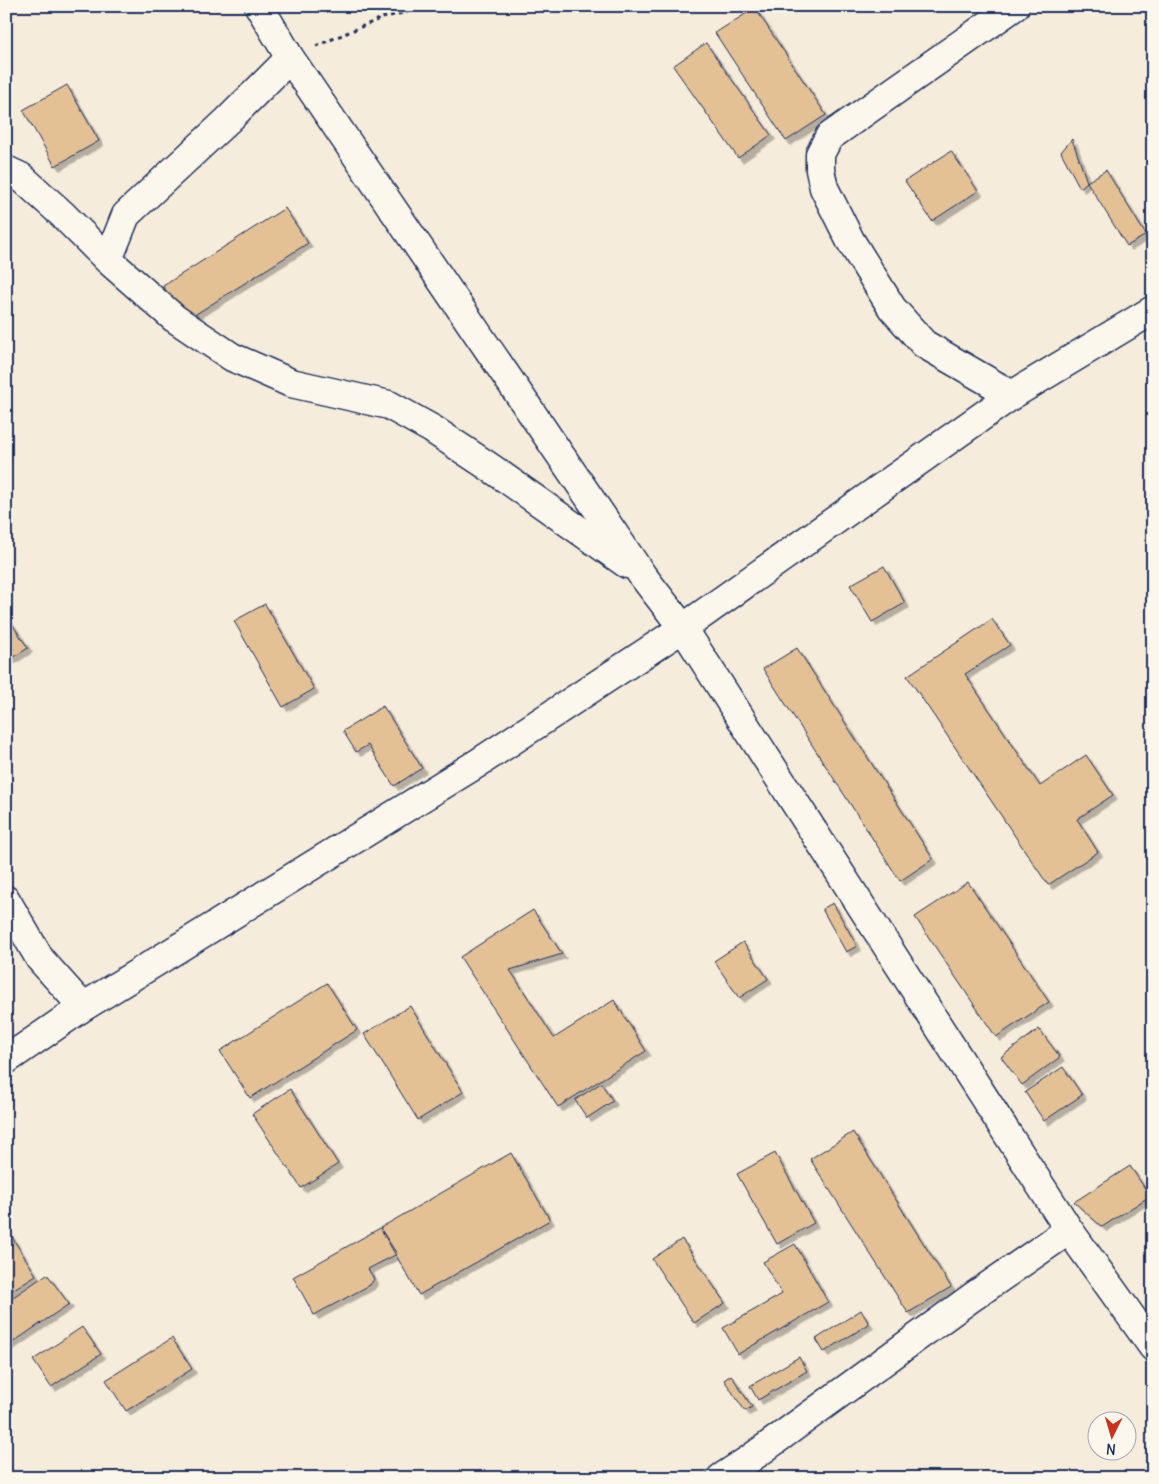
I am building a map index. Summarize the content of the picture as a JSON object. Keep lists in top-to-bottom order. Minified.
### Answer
{"north":"bottom"}
